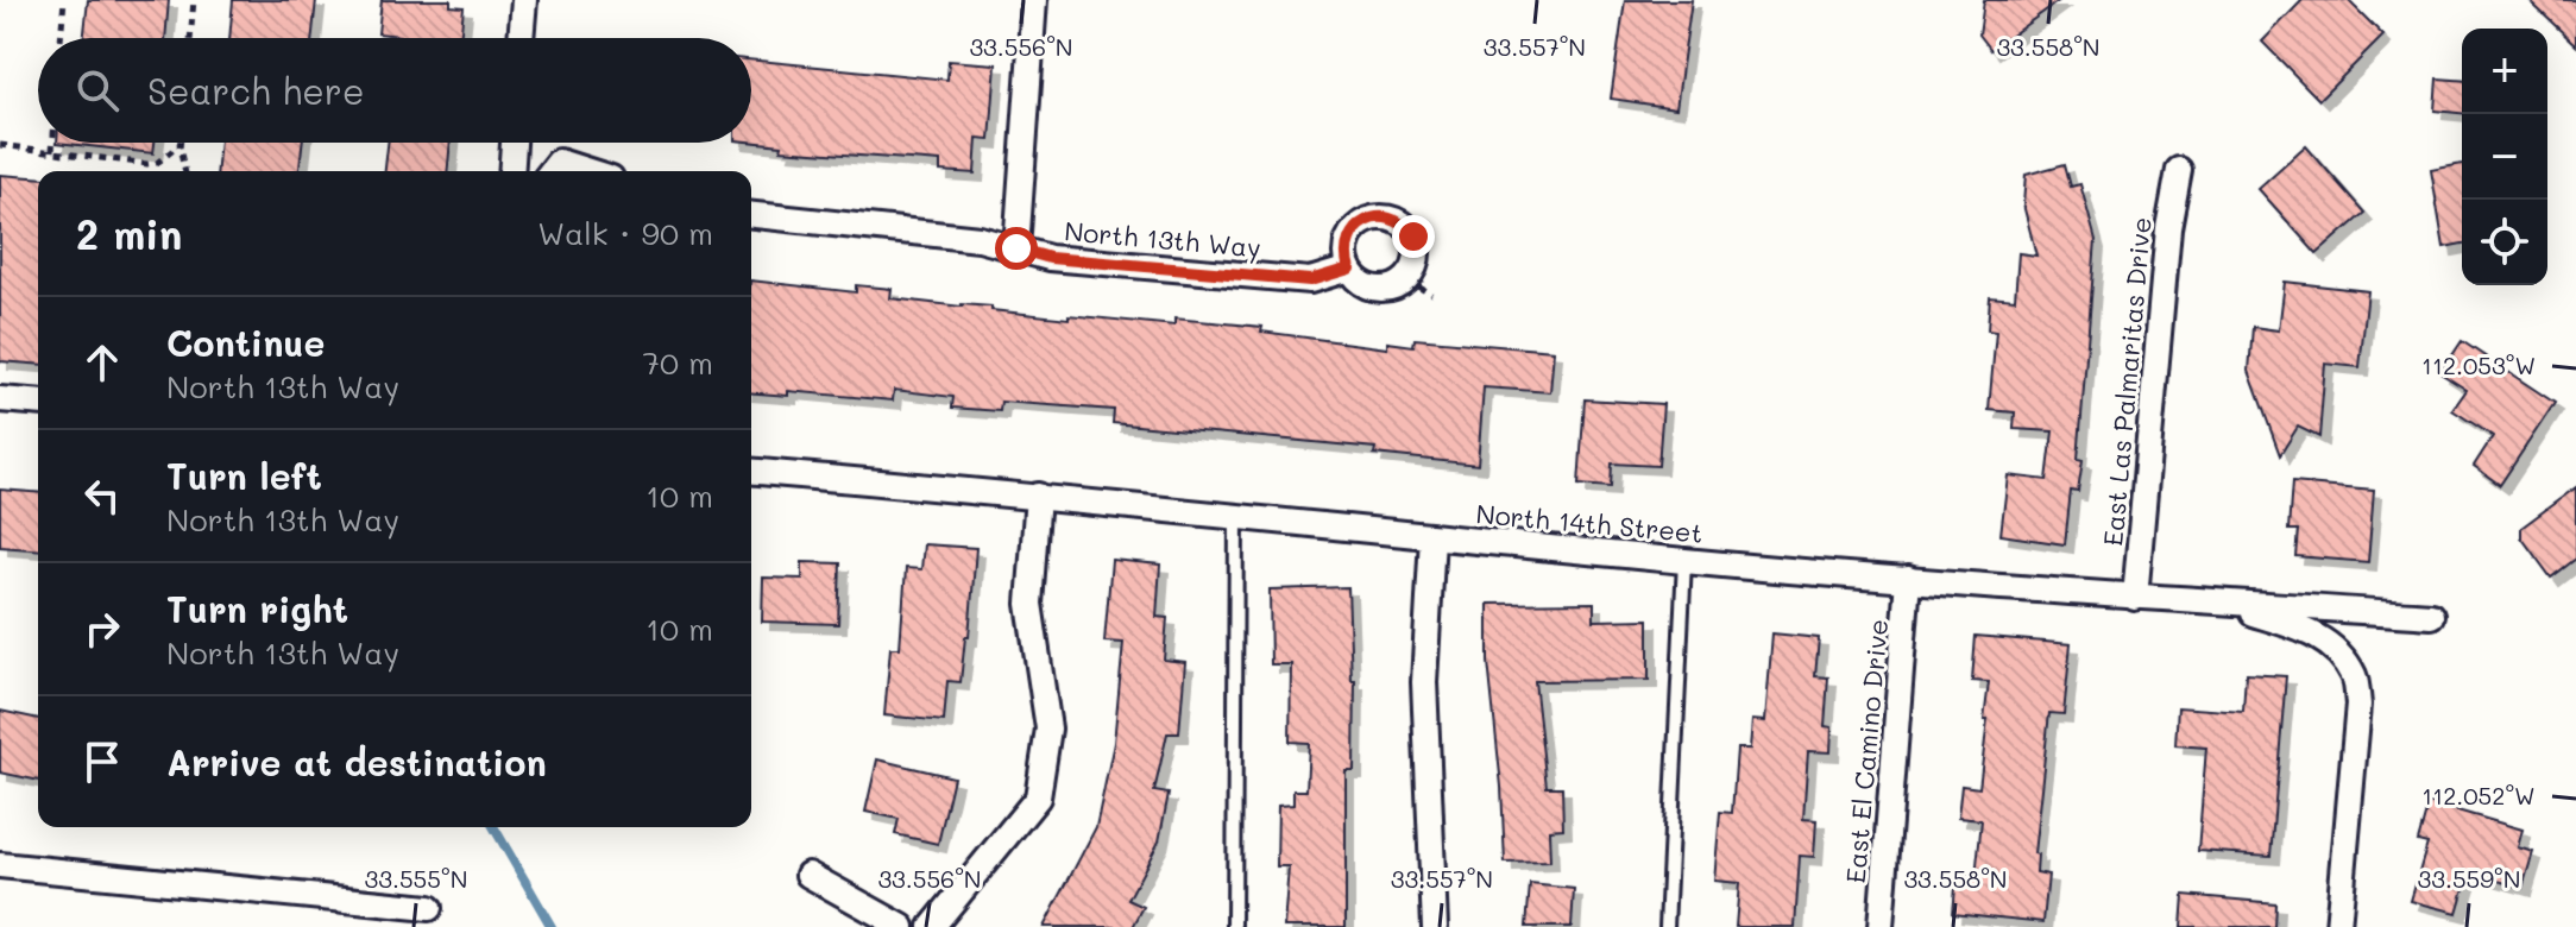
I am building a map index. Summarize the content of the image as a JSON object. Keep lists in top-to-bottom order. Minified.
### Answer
{"streets":{"street":["North 13th Way","East Las Palmaritas Drive","North 14th Street","East El Camino Drive"]},"crossings":[["East Las Palmaritas Drive","North 14th Street"],["North 14th Street","East El Camino Drive"]],"page":{"map_buttons":["+","−"],"search":"Search here","heading":["2 min","Walk · 90 m"],"list":[["Continue","North 13th Way","70 m"],["Turn left","North 13th Way","10 m"],["Turn right","North 13th Way","10 m"],"Arrive at destination"]},"coordinates":["33.556°N","33.557°N","33.558°N","112.053°W","112.052°W","33.555°N","33.559°N"]}
